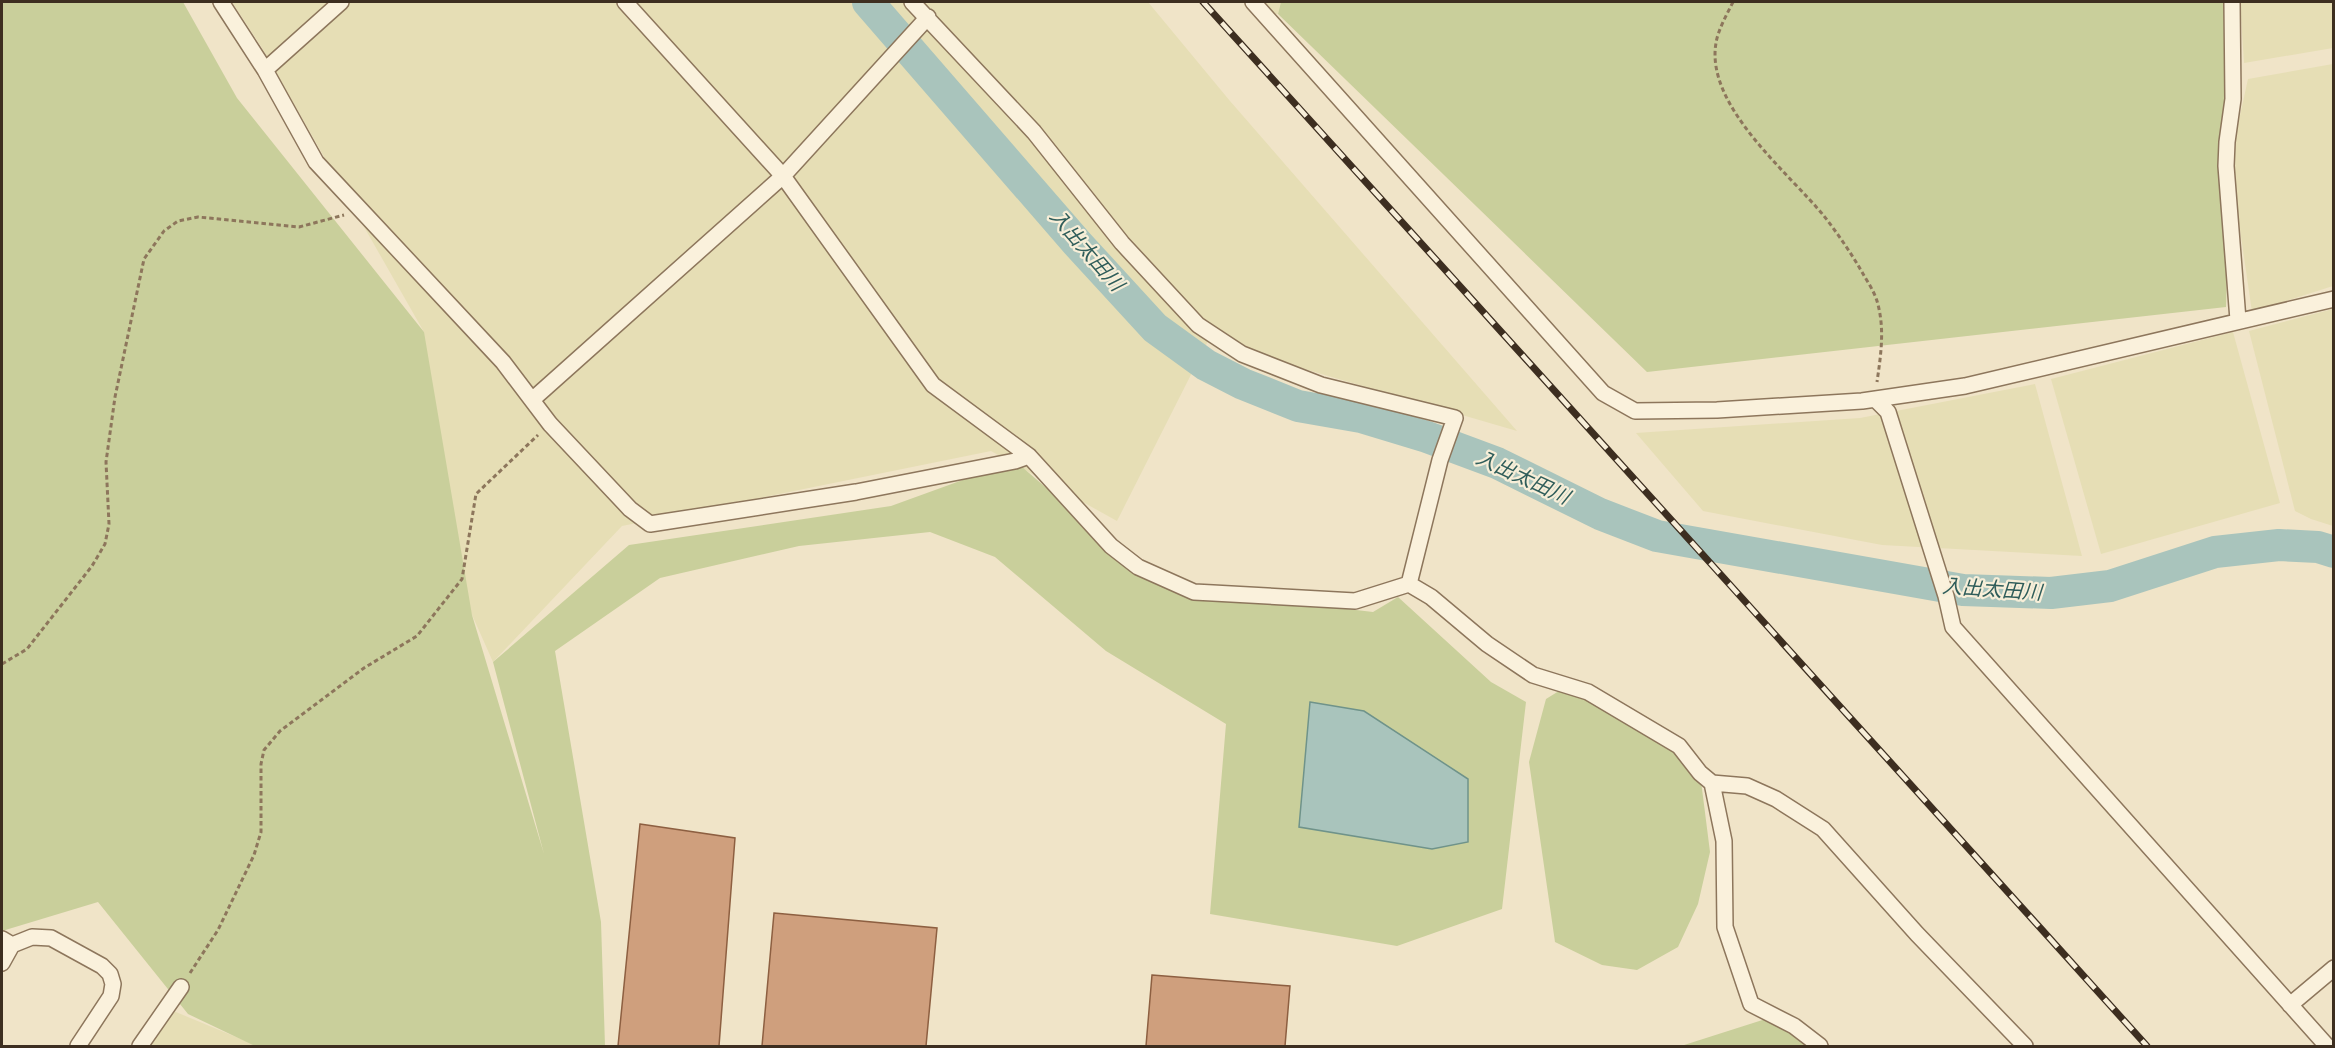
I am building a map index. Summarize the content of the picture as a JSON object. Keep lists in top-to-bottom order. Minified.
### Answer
{"water":["入出太田川"]}
